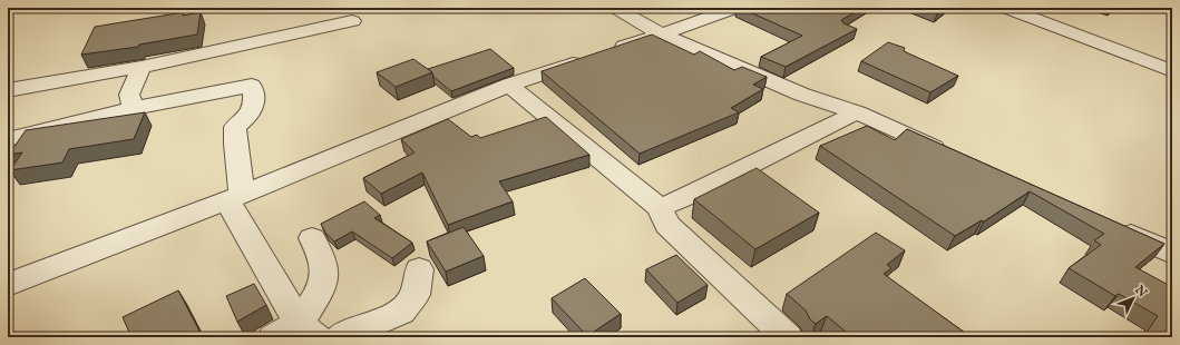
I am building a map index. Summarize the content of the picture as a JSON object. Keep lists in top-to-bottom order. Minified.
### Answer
{"north":"top right"}
